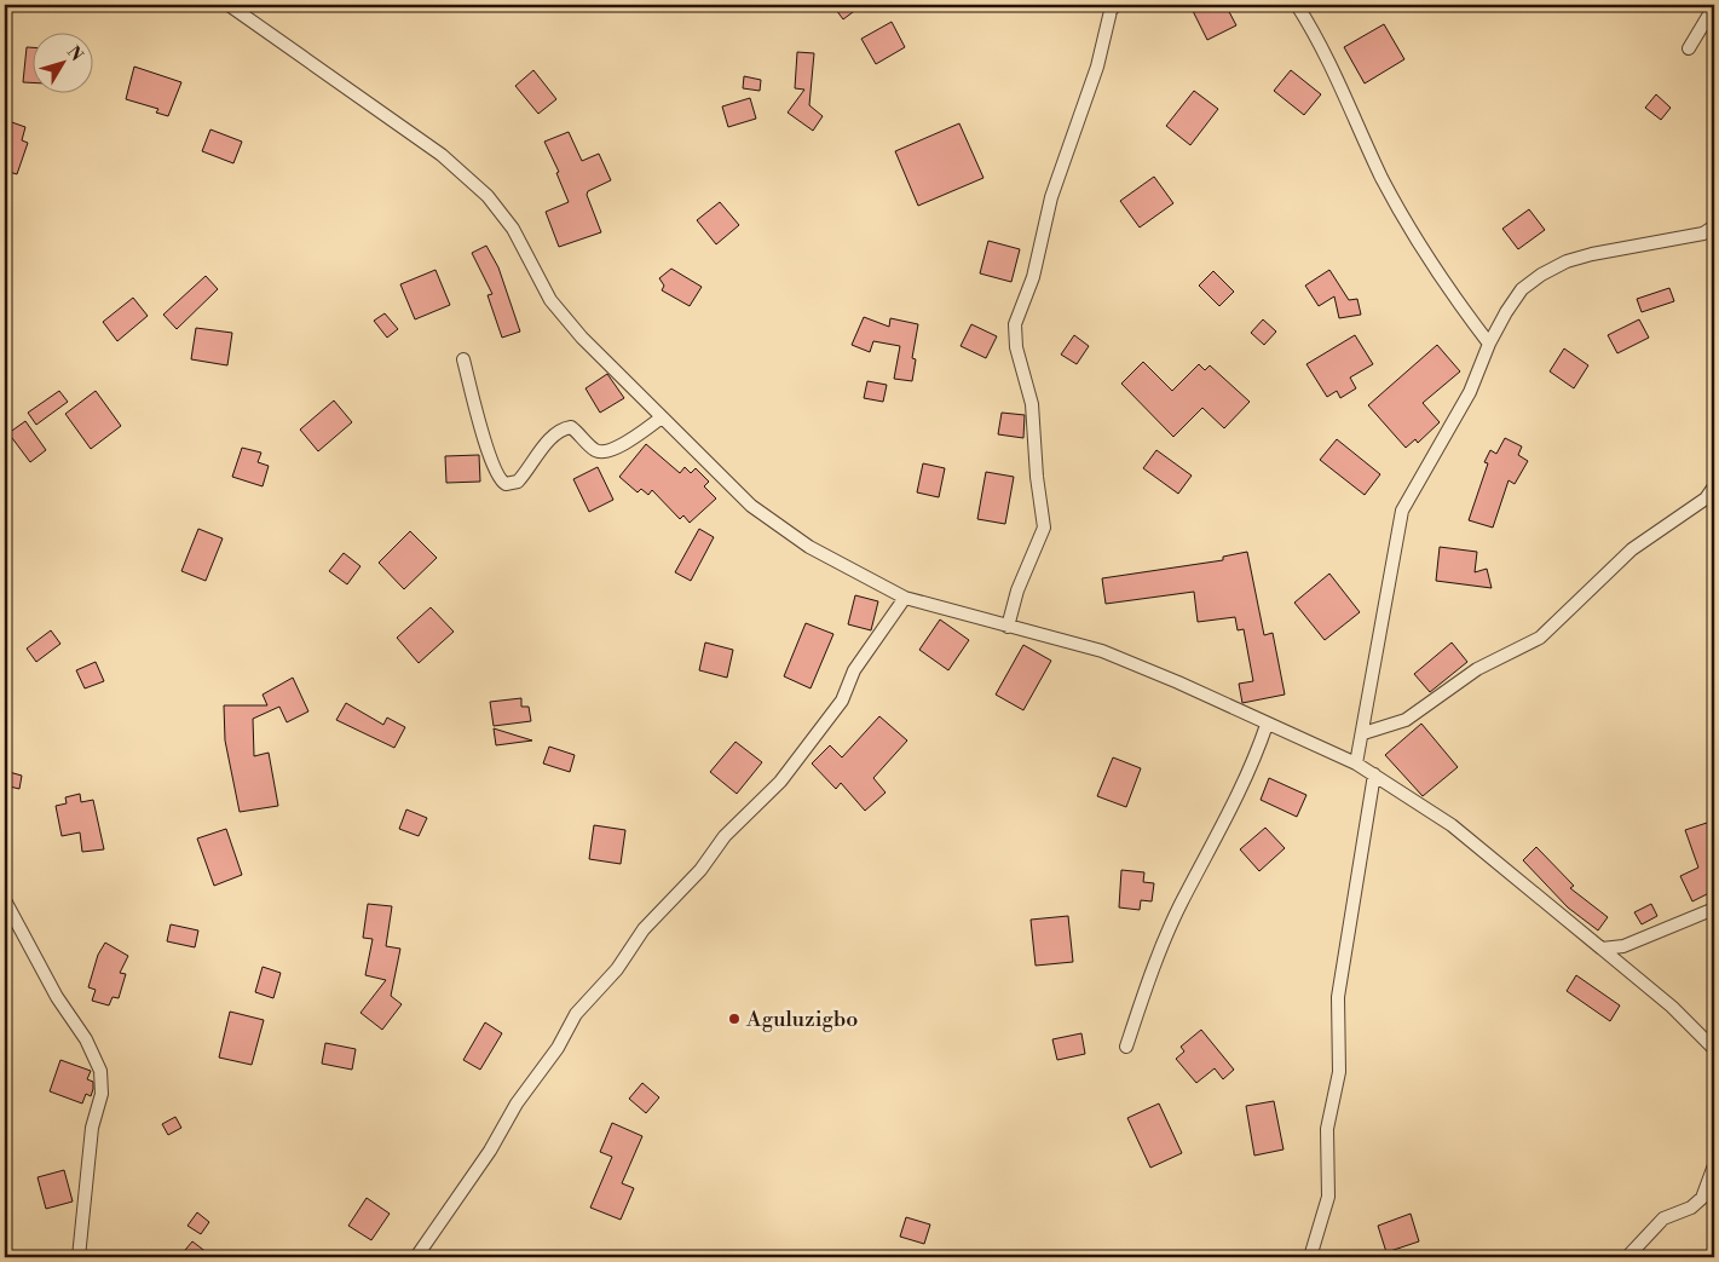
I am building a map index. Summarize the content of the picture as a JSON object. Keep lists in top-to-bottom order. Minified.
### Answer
{"places":["Aguluzigbo"],"north":"top right"}
